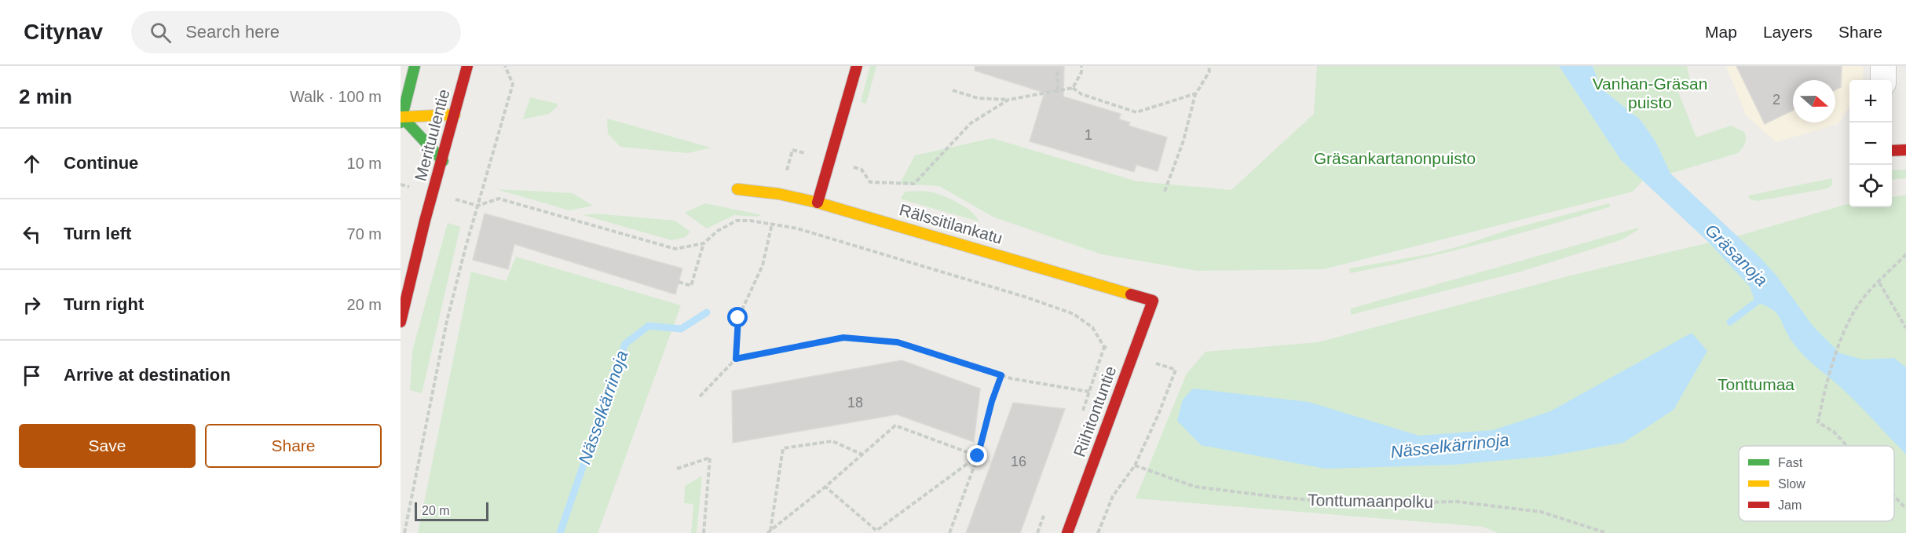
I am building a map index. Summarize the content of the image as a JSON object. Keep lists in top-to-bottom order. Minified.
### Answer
{"streets":{"main road":["Merituulentie","Rälssitilankatu","Riihitontuntie"],"path":["Tonttumaanpolku"]},"crossings":[["Rälssitilankatu","Riihitontuntie"]],"water":["Gräsanoja","Nässelkärrinoja"],"parks":["Vanhan-Gräsan puisto","Gräsankartanonpuisto","Tonttumaa"],"house_numbers":["2","1","18","16"],"legend":["Fast","Slow","Jam"],"scale_bar":"20 m","north":"right","page":{"header":"Citynav","search":"Search here","nav":["Map","Layers","Share"],"heading":["2 min","Walk · 100 m"],"map_buttons":["+","−"],"list":[["Continue","10 m"],["Turn left","70 m"],["Turn right","20 m"],"Arrive at destination"],"buttons":["Save","Share"],"scale":"20 m"}}
